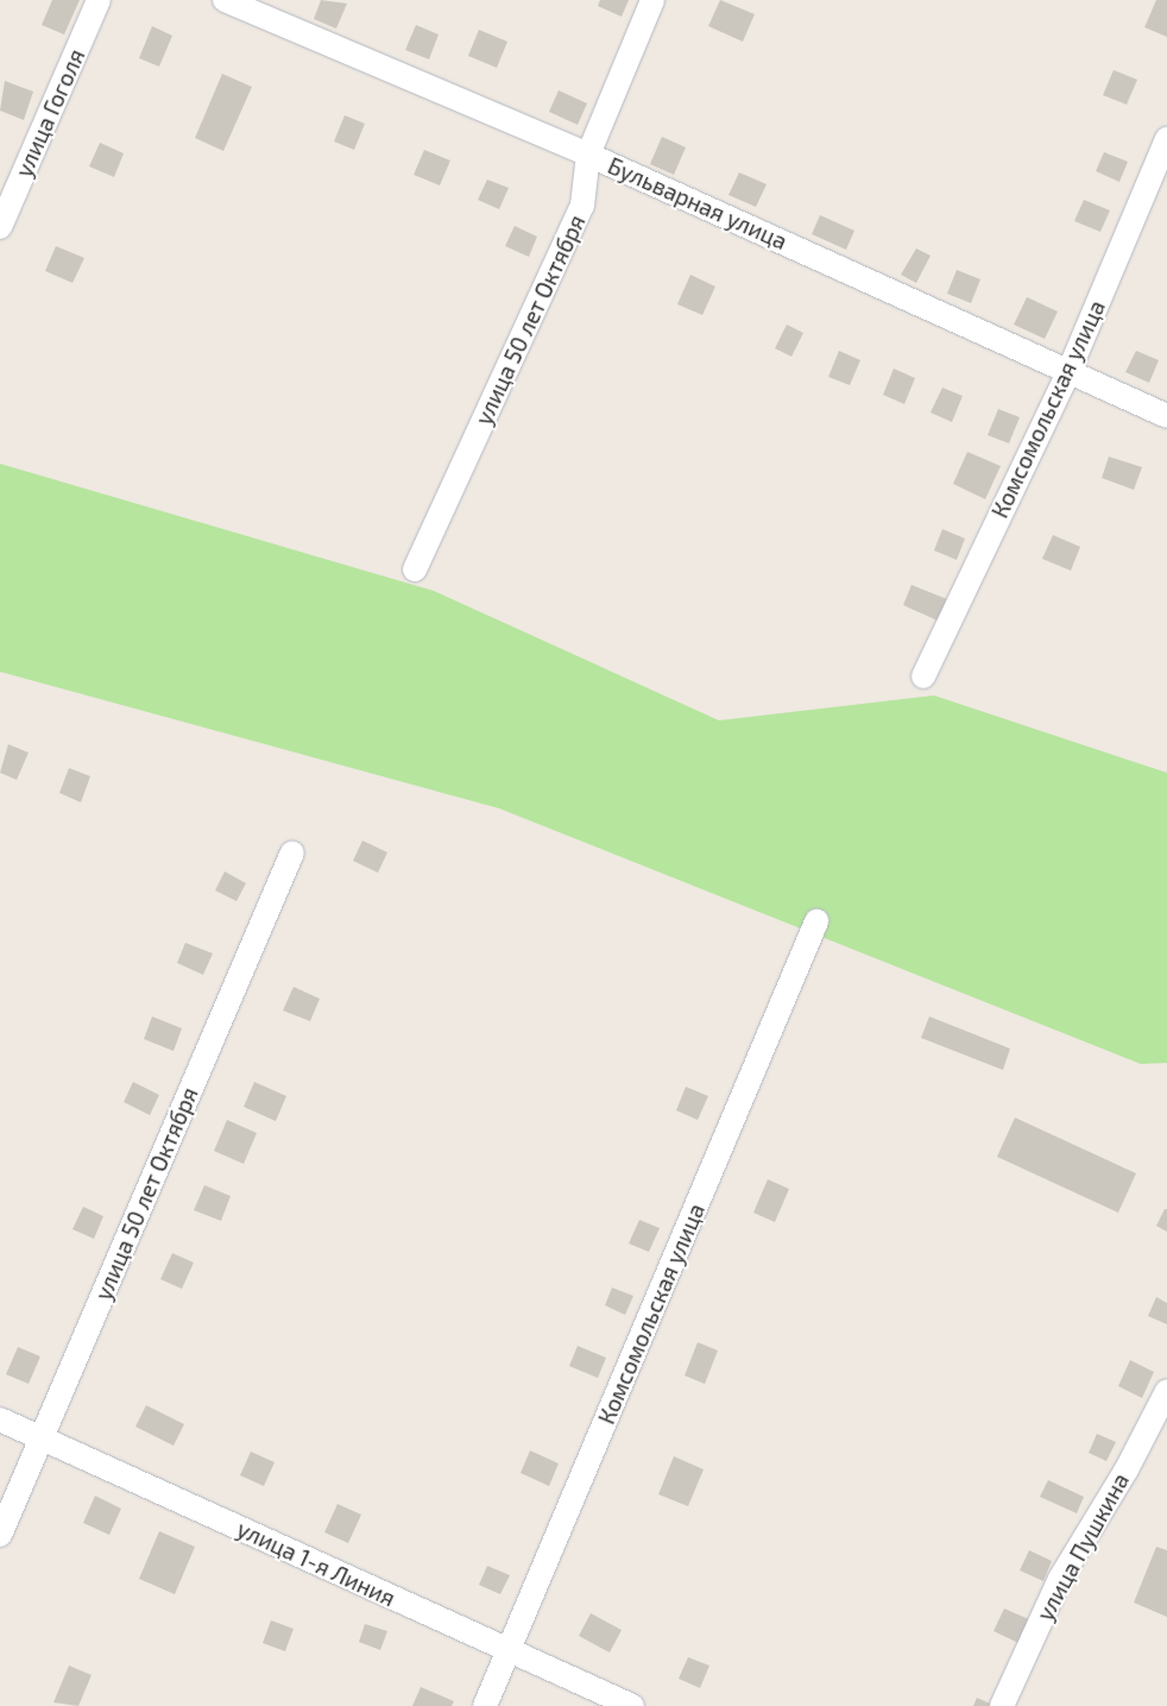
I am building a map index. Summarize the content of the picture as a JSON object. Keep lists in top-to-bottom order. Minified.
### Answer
{"streets":{"street":["улица Гоголя","Бульварная улица","улица 50 лет Октября","Комсомольская улица","улица Пушкина","улица 1-я Линия"]},"crossings":[["Бульварная улица","улица 50 лет Октября"],["Бульварная улица","Комсомольская улица"],["улица 50 лет Октября","улица 1-я Линия"],["Комсомольская улица","улица 1-я Линия"]]}
